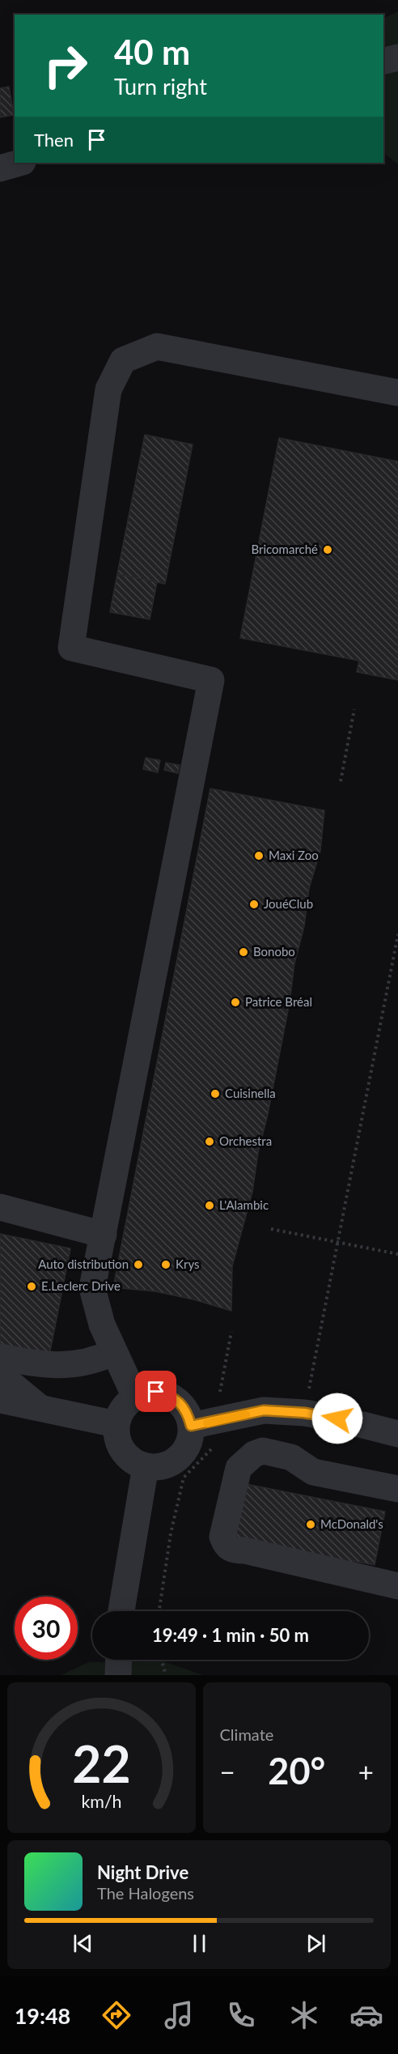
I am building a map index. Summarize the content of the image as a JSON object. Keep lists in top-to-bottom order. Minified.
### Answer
{"places":["Bricomarché","Maxi Zoo","JouéClub","Bonobo","Patrice Bréal","Cuisinella","Orchestra","L'Alambic","Auto distribution","Krys","E.Leclerc Drive","McDonald's"],"page":{"turn":["40 m","Turn right"],"then":"Then","limit":"30","trip":"19:49 · 1 min · 50 m","tile":"Climate","heat":["−","20°","+"],"song":["Night Drive","The Halogens"],"tabs":"19:48","gauge":["22","km/h"]}}
